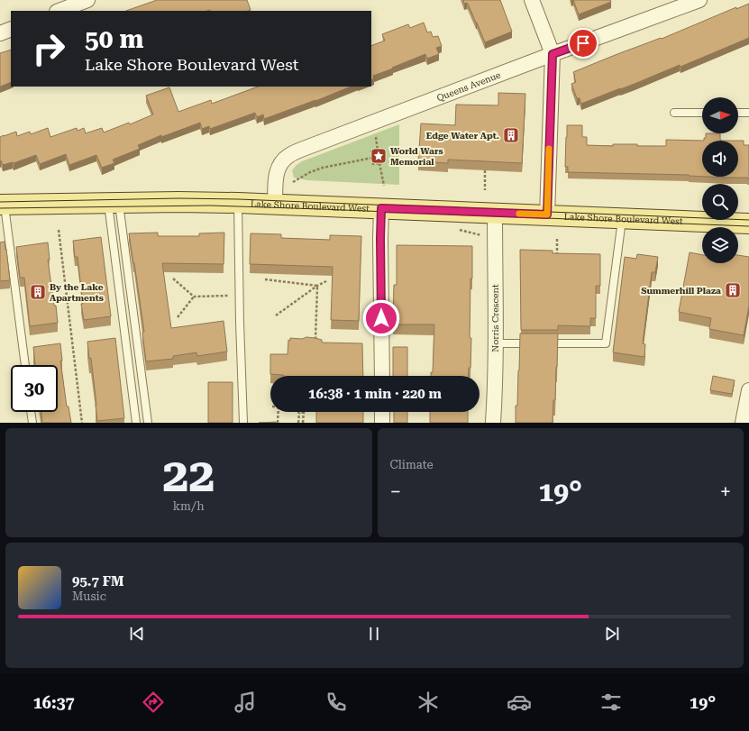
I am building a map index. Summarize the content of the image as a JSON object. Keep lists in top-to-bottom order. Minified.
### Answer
{"streets":{"main road":["Lake Shore Boulevard West"],"street":["Queens Avenue","Norris Crescent"]},"crossings":[["Queens Avenue","Lake Shore Boulevard West"],["Lake Shore Boulevard West","Norris Crescent"]],"places":{"building":["Edge Water Apt.","Summerhill Plaza","By the Lake Apartments"],"place":["World Wars Memorial"]},"north":"right","page":{"turn":["50 m","Lake Shore Boulevard West"],"limit":"30","trip":"16:38 · 1 min · 220 m","tile":[["22","km/h"],"Climate"],"heat":["−","19°","+"],"song":["95.7 FM","Music"],"tabs":["16:37","19°"]}}
